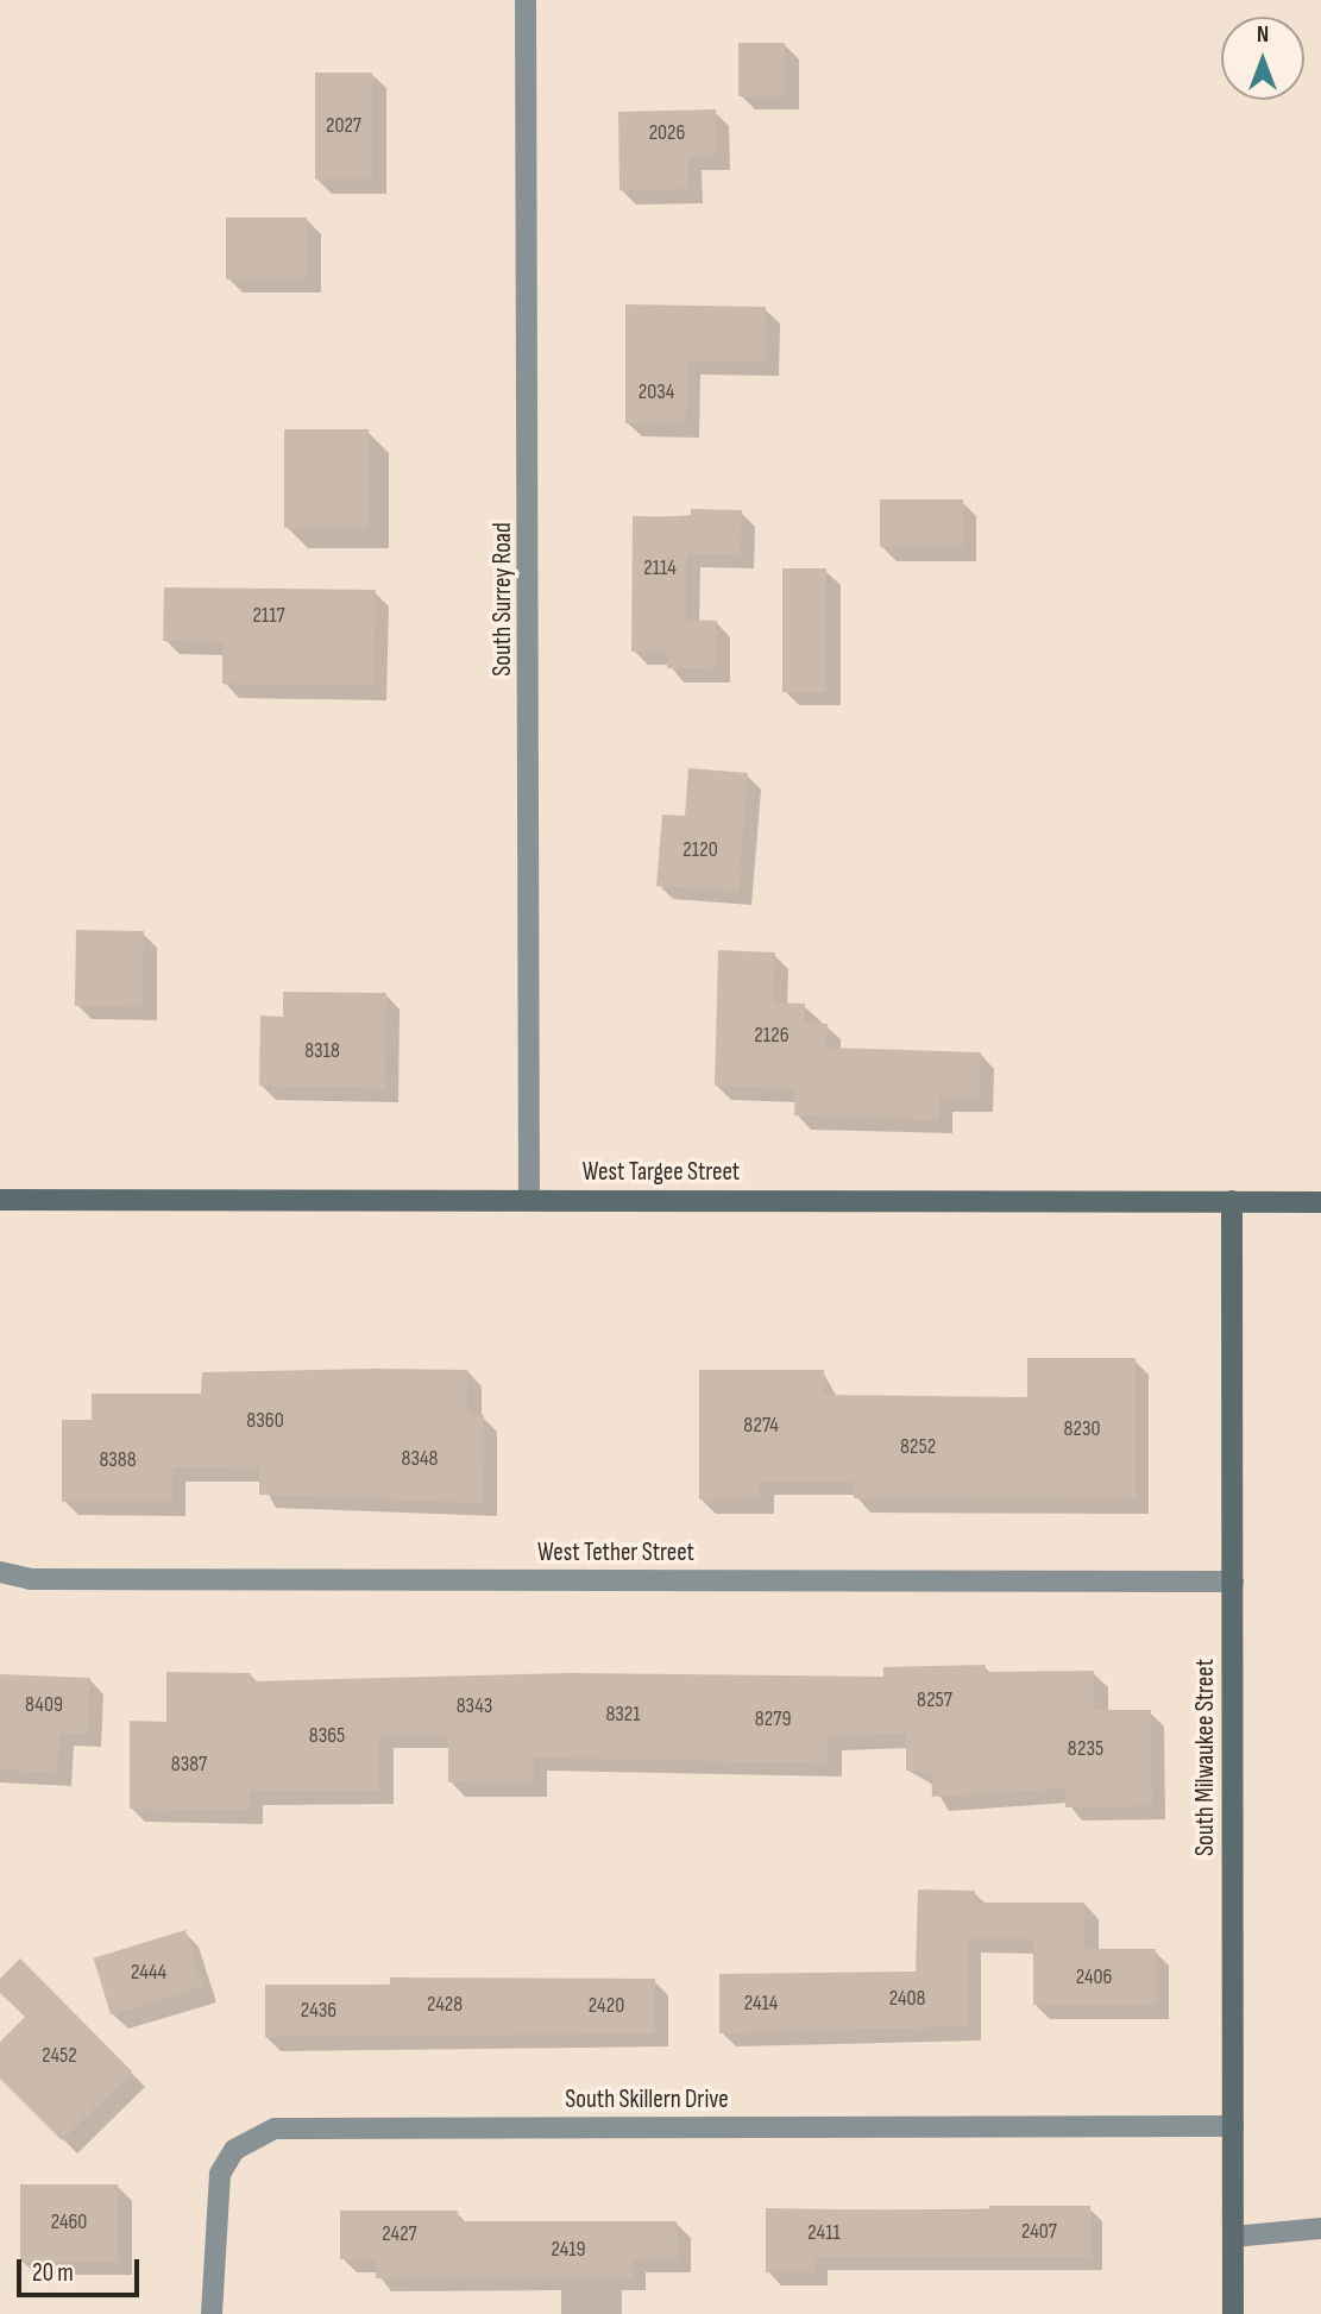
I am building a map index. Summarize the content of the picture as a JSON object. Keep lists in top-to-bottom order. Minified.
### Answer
{"streets":{"street":["South Surrey Road","West Targee Street","West Tether Street","South Milwaukee Street","South Skillern Drive"]},"crossings":[["South Surrey Road","West Targee Street"],["West Targee Street","South Milwaukee Street"],["West Tether Street","South Milwaukee Street"],["South Milwaukee Street","South Skillern Drive"]],"house_numbers":["2027","2026","2034","2114","2117","2120","2126","8318","8360","8274","8230","8252","8348","8388","8257","8409","8343","8321","8279","8365","8235","8387","2444","2406","2408","2414","2428","2420","2436","2452","2460","2407","2411","2427","2419"],"scale_bar":"20 m","north":"top"}
